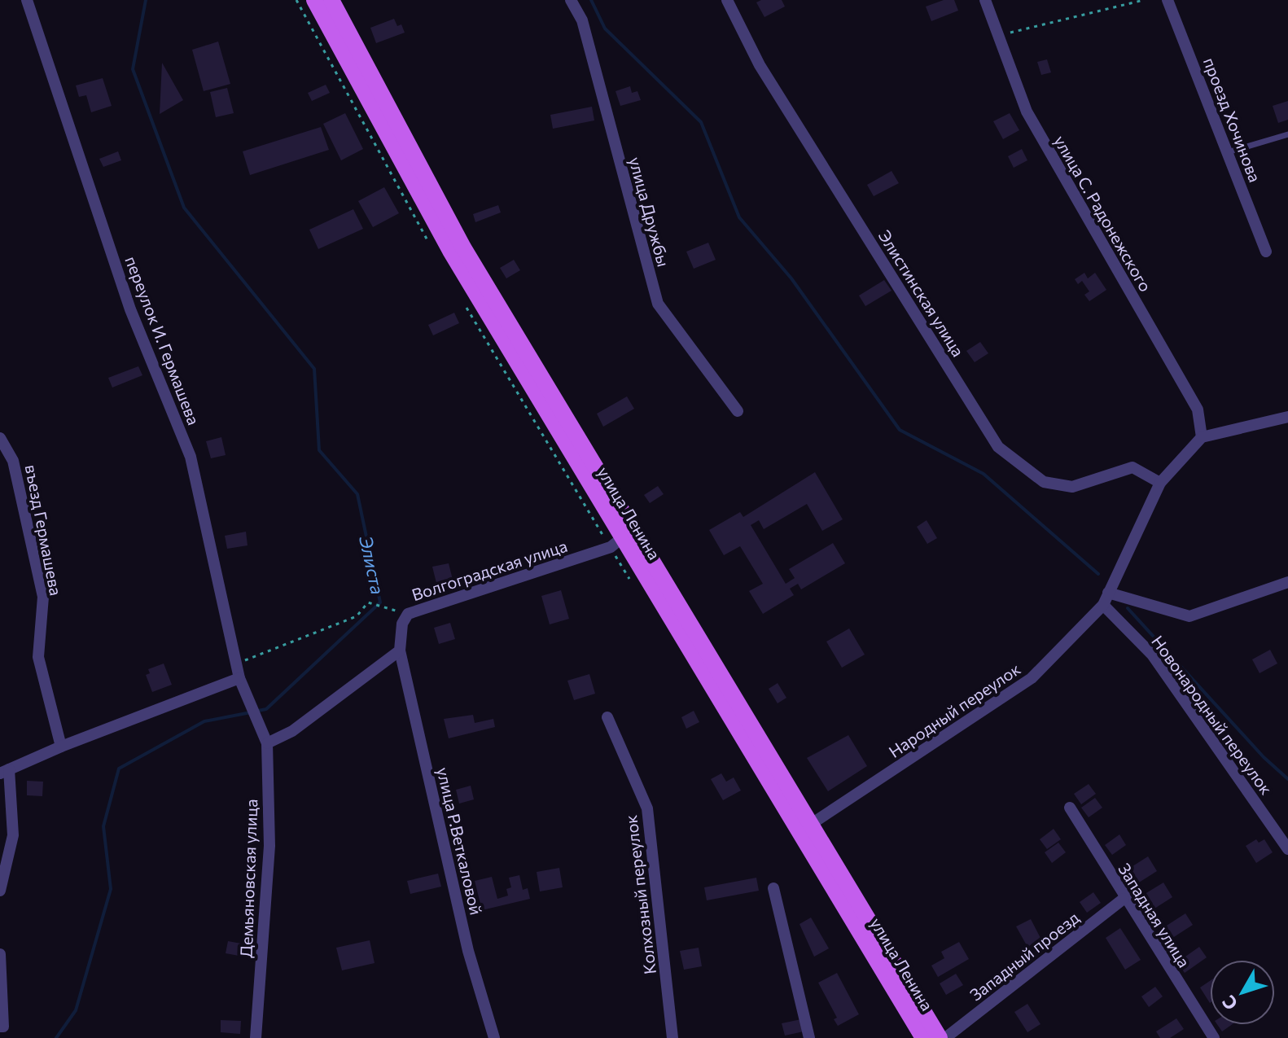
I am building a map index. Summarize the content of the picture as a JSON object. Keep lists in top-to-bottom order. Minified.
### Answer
{"streets":{"main road":["улица Ленина"],"street":["проезд Хочинова","улица Дружбы","улица С. Радонежского","Элистинская улица","переулок И. Гермашева","въезд Гермашева","Волгоградская улица","Народный переулок","Новонародный переулок","улица Р.Веткаловой","Демьяновская улица","Колхозный переулок","Западная улица","Западный проезд"]},"crossings":[["улица С. Радонежского","Народный переулок"],["Элистинская улица","Народный переулок"],["переулок И. Гермашева","Демьяновская улица"],["улица Ленина","Волгоградская улица"],["улица Ленина","Народный переулок"],["Волгоградская улица","улица Р.Веткаловой"],["Народный переулок","Новонародный переулок"],["Западная улица","Западный проезд"]],"water":["Элиста"],"north":"bottom left"}
